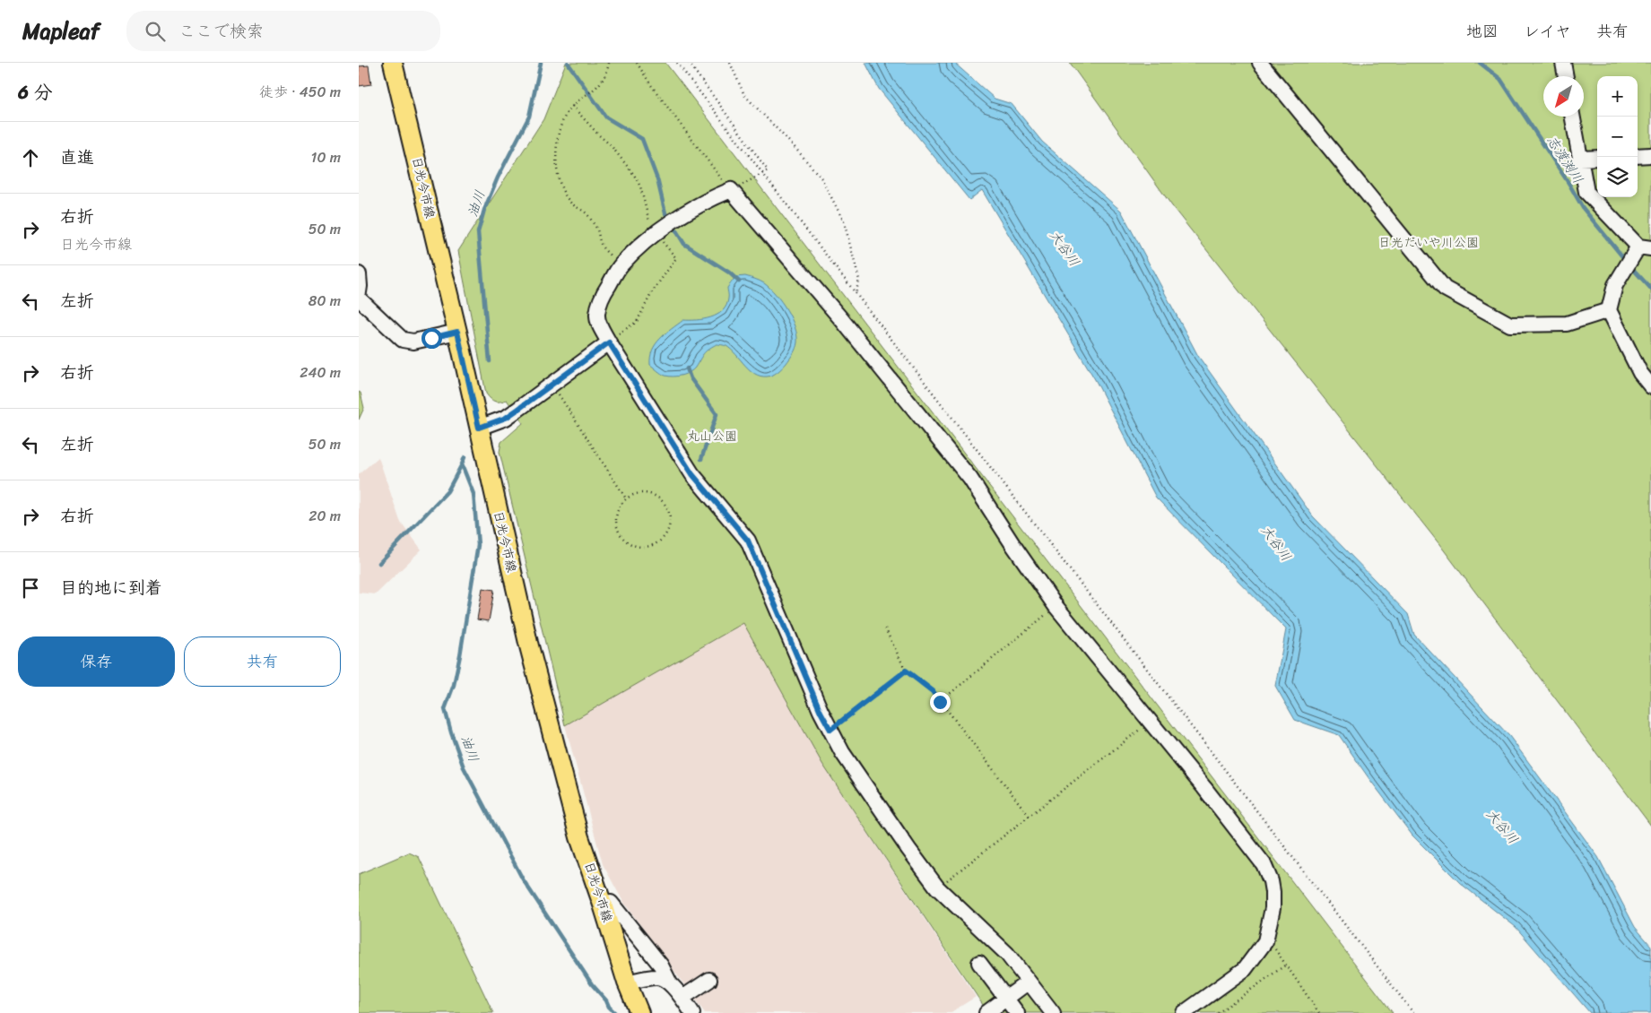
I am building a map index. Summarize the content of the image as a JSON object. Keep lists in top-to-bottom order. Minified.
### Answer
{"streets":{"main road":["日光今市線"]},"water":["志渡渕川","油川","大谷川"],"parks":["日光だいや川公園","丸山公園"],"north":"bottom left","page":{"header":"Mapleaf","search":"ここで検索","nav":["地図","レイヤ","共有"],"heading":["6 分","徒歩 · 450 m"],"map_buttons":["+","−"],"list":[["直進","10 m"],["右折","日光今市線","50 m"],["左折","80 m"],["右折","240 m"],["左折","50 m"],["右折","20 m"],"目的地に到着"],"buttons":["保存","共有"]}}
